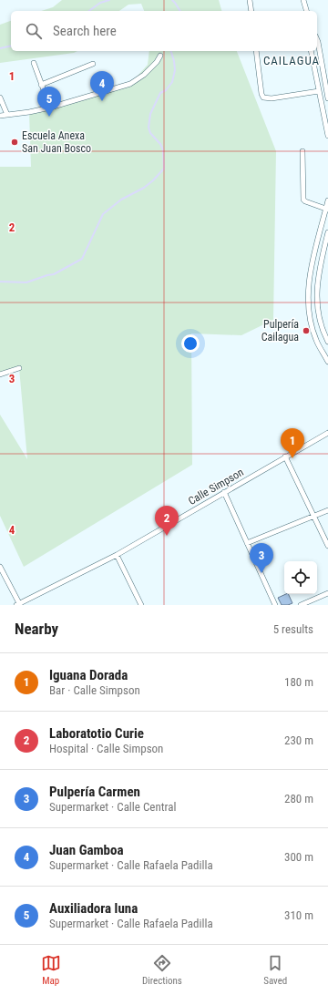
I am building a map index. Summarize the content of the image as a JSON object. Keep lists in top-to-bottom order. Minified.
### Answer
{"streets":{"street":["Calle Simpson"]},"districts":["CAILAGUA"],"places":["Escuela Anexa San Juan Bosco","Pulpería Cailagua"],"page":{"search":"Search here","pins":["4","5","1","2","3"],"heading":["Nearby","5 results"],"list":[{"mark":"1","name":"Iguana Dorada","note":"Bar · Calle Simpson","value":"180 m"},{"mark":"2","name":"Laboratotio Curie","note":"Hospital · Calle Simpson","value":"230 m"},{"mark":"3","name":"Pulpería Carmen","note":"Supermarket · Calle Central","value":"280 m"},{"mark":"4","name":"Juan Gamboa","note":"Supermarket · Calle Rafaela Padilla","value":"300 m"},{"mark":"5","name":"Auxiliadora luna","note":"Supermarket · Calle Rafaela Padilla","value":"310 m"}],"nav":["Map","Directions","Saved"]},"grid":{"rows":["1","2","3","4"]}}
